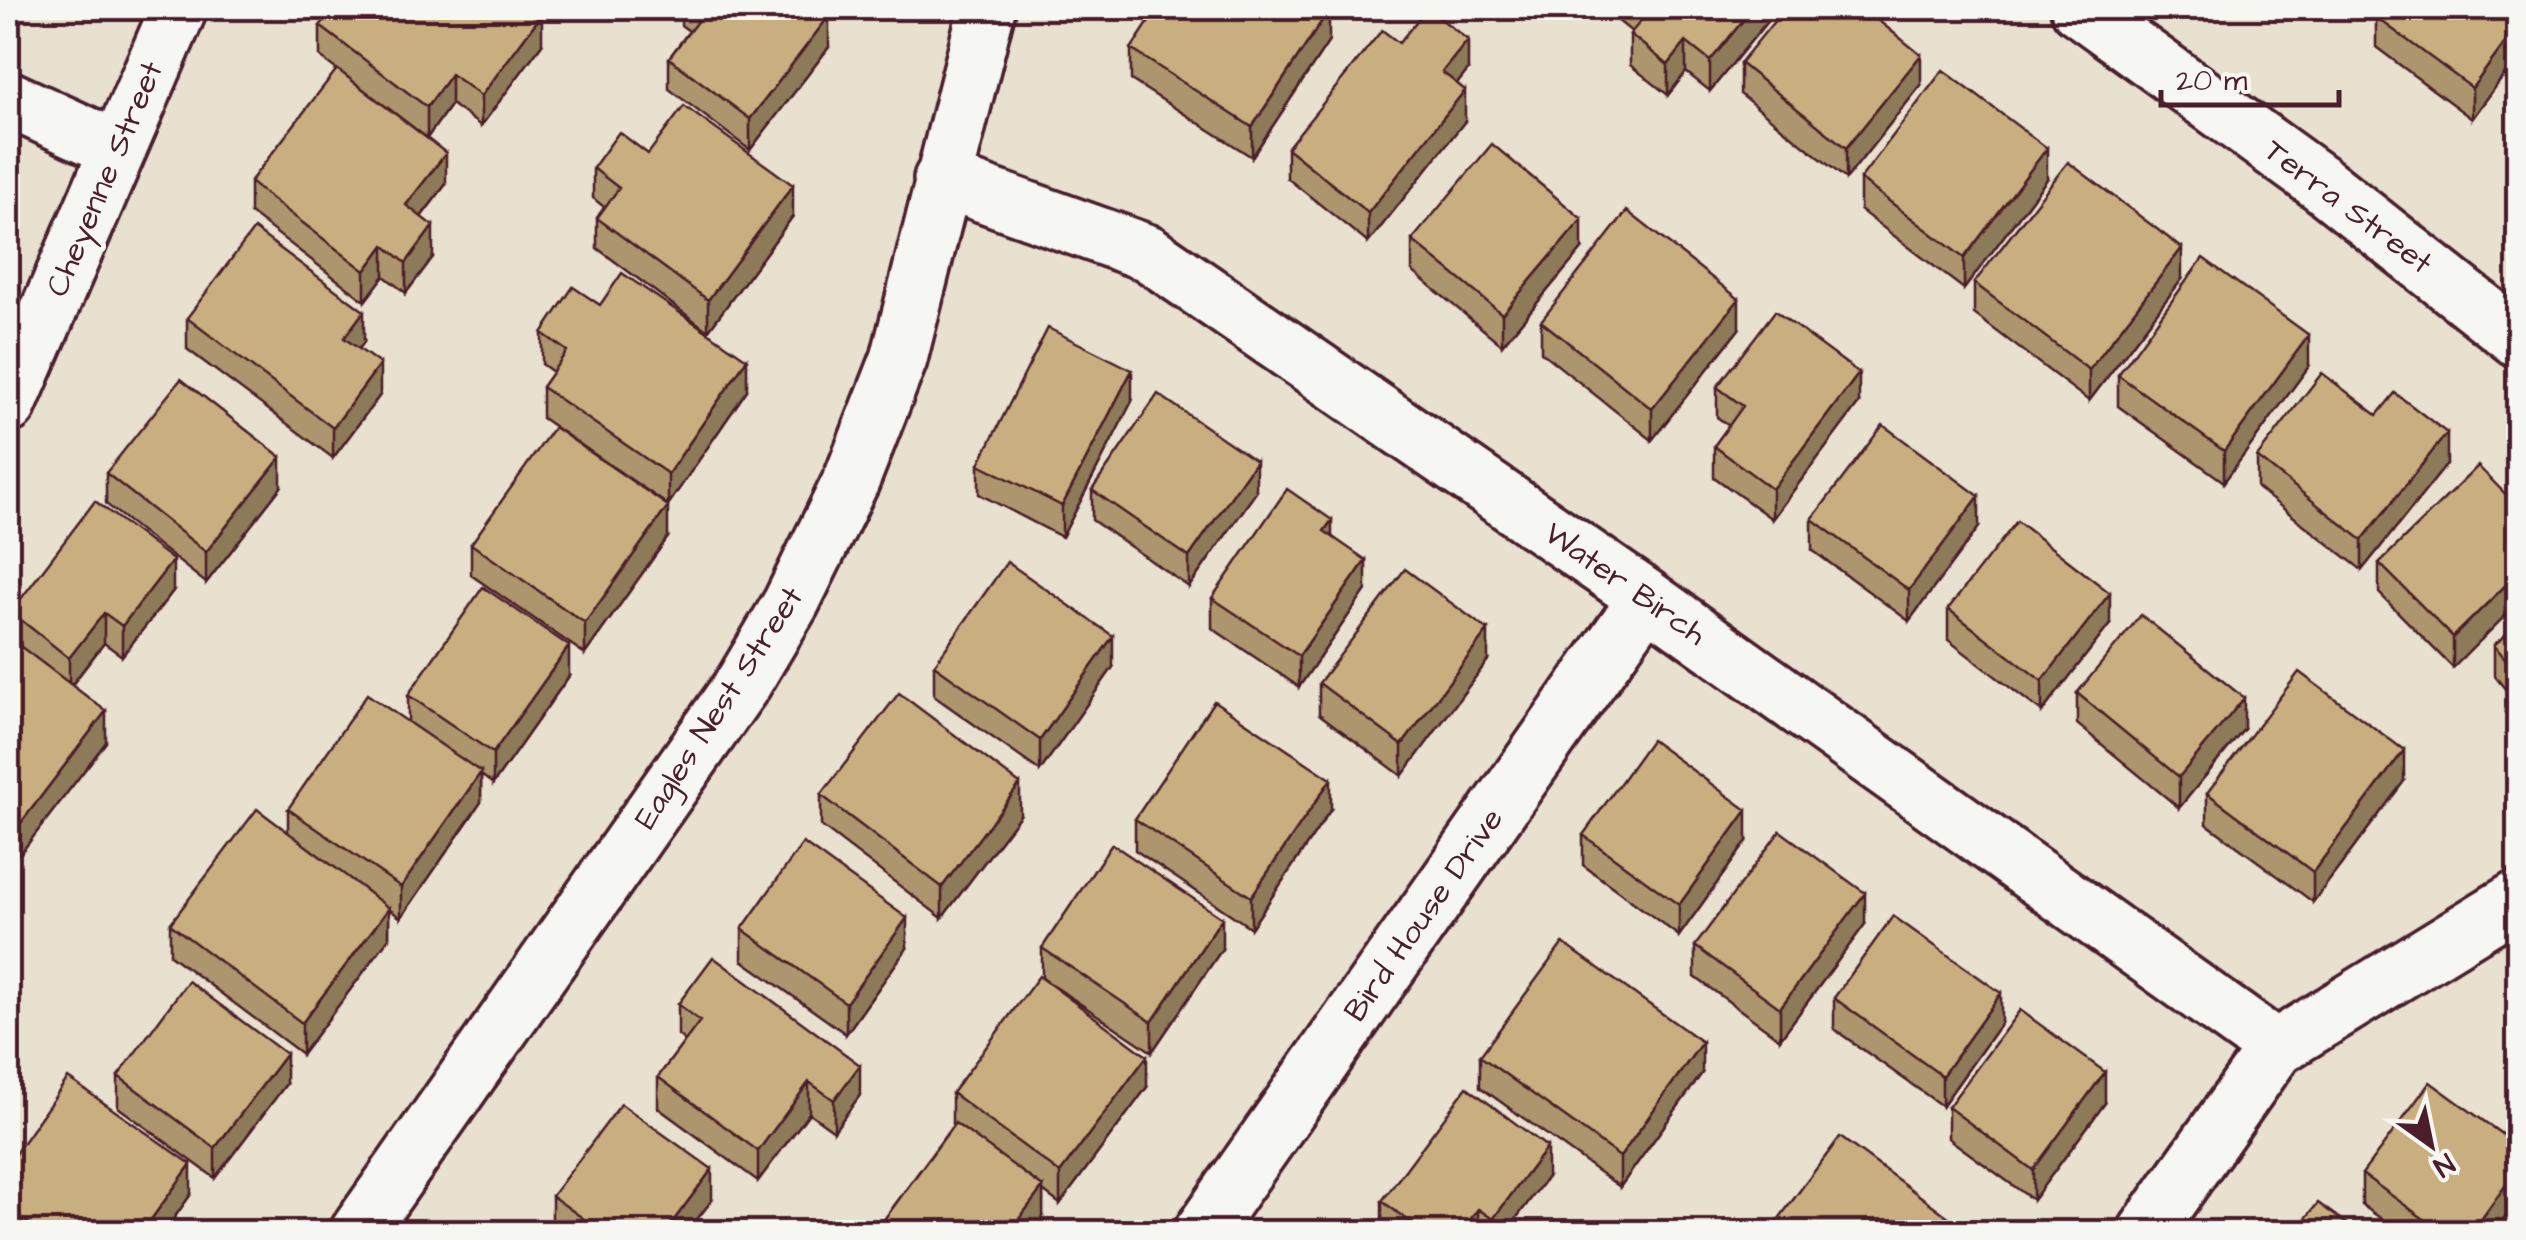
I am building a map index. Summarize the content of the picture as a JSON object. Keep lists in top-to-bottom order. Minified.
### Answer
{"streets":{"street":["Cheyenne Street","Terra Street","Water Birch","Eagles Nest Street","Bird House Drive"]},"crossings":[["Water Birch","Eagles Nest Street"],["Water Birch","Bird House Drive"]],"scale_bar":"20 m","north":"bottom right"}
